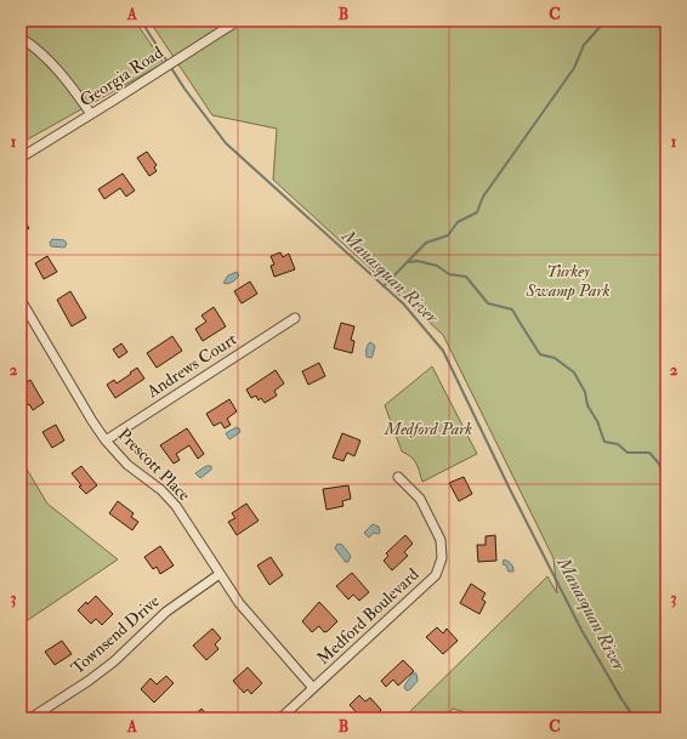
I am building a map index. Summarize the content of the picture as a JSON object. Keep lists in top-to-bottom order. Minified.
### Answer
{"streets":{"street":["Georgia Road","Andrews Court","Prescott Place","Medford Boulevard","Townsend Drive"]},"crossings":[["Andrews Court","Prescott Place"],["Prescott Place","Medford Boulevard"],["Prescott Place","Townsend Drive"]],"water":["Manasquan River"],"parks":["Turkey Swamp Park","Medford Park"],"grid":{"columns":["A","B","C"],"rows":["1","2","3"]}}
